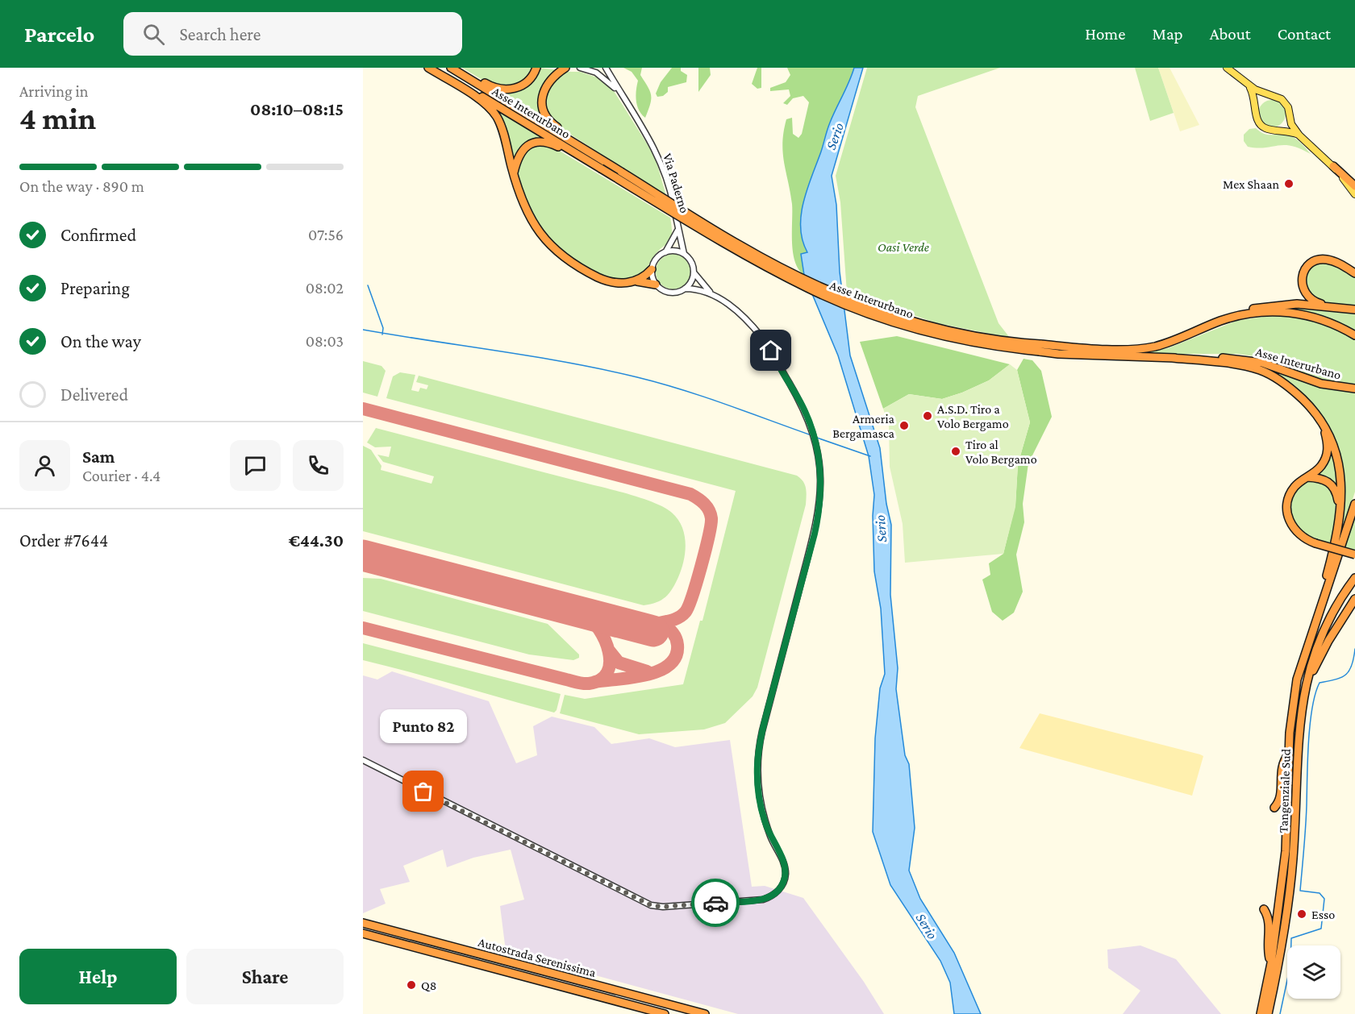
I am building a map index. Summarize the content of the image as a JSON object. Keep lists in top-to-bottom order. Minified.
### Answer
{"streets":{"highway":["Asse Interurbano","Tangenziale Sud","Autostrada Serenissima"],"street":["Via Paderno"]},"water":["Serio"],"parks":["Oasi Verde"],"places":["Mex Shaan","A.S.D. Tiro a Volo Bergamo","Armeria Bergamasca","Tiro al Volo Bergamo","Punto 82","Esso","Q8"],"page":{"header":"Parcelo","search":"Search here","nav":["Home","Map","About","Contact"],"heading":["4 min","Arriving in","08:10–08:15"],"panel":["Sam","Courier · 4.4","Order #7644","€44.30"],"bar":"On the way · 890 m","list":[["Confirmed","07:56"],["Preparing","08:02"],["On the way","08:03"],"Delivered"],"bubble":"Punto 82","buttons":["Help","Share"]}}
